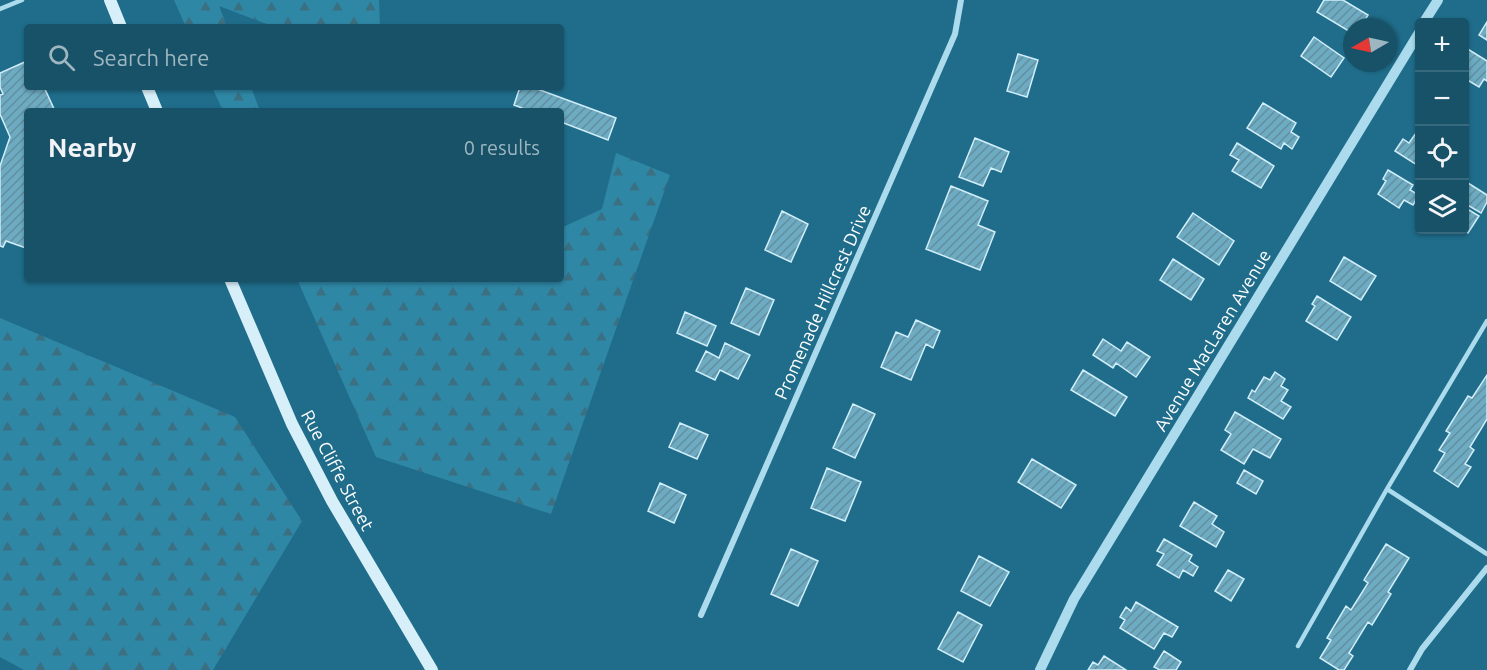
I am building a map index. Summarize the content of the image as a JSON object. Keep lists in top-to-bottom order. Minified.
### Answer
{"streets":{"main road":["Rue Cliffe Street"],"street":["Promenade Hillcrest Drive","Avenue MacLaren Avenue"]},"north":"left","page":{"map_buttons":["+","−"],"search":"Search here","heading":["Nearby","0 results"]}}
